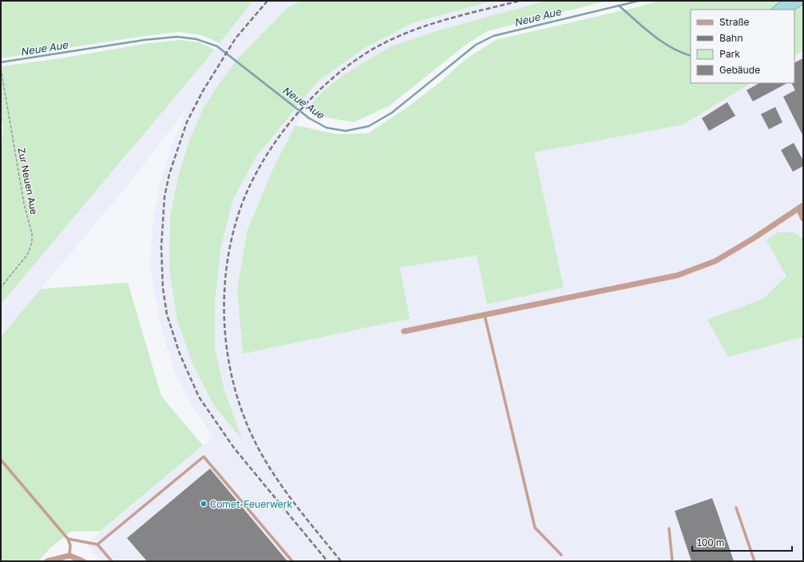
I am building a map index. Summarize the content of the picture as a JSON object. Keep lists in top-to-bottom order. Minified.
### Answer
{"streets":{"path":["Zur Neuen Aue"]},"water":["Neue Aue"],"places":["Comet-Feuerwerk"],"legend":["Straße","Bahn","Park","Gebäude"],"scale_bar":"100 m"}
